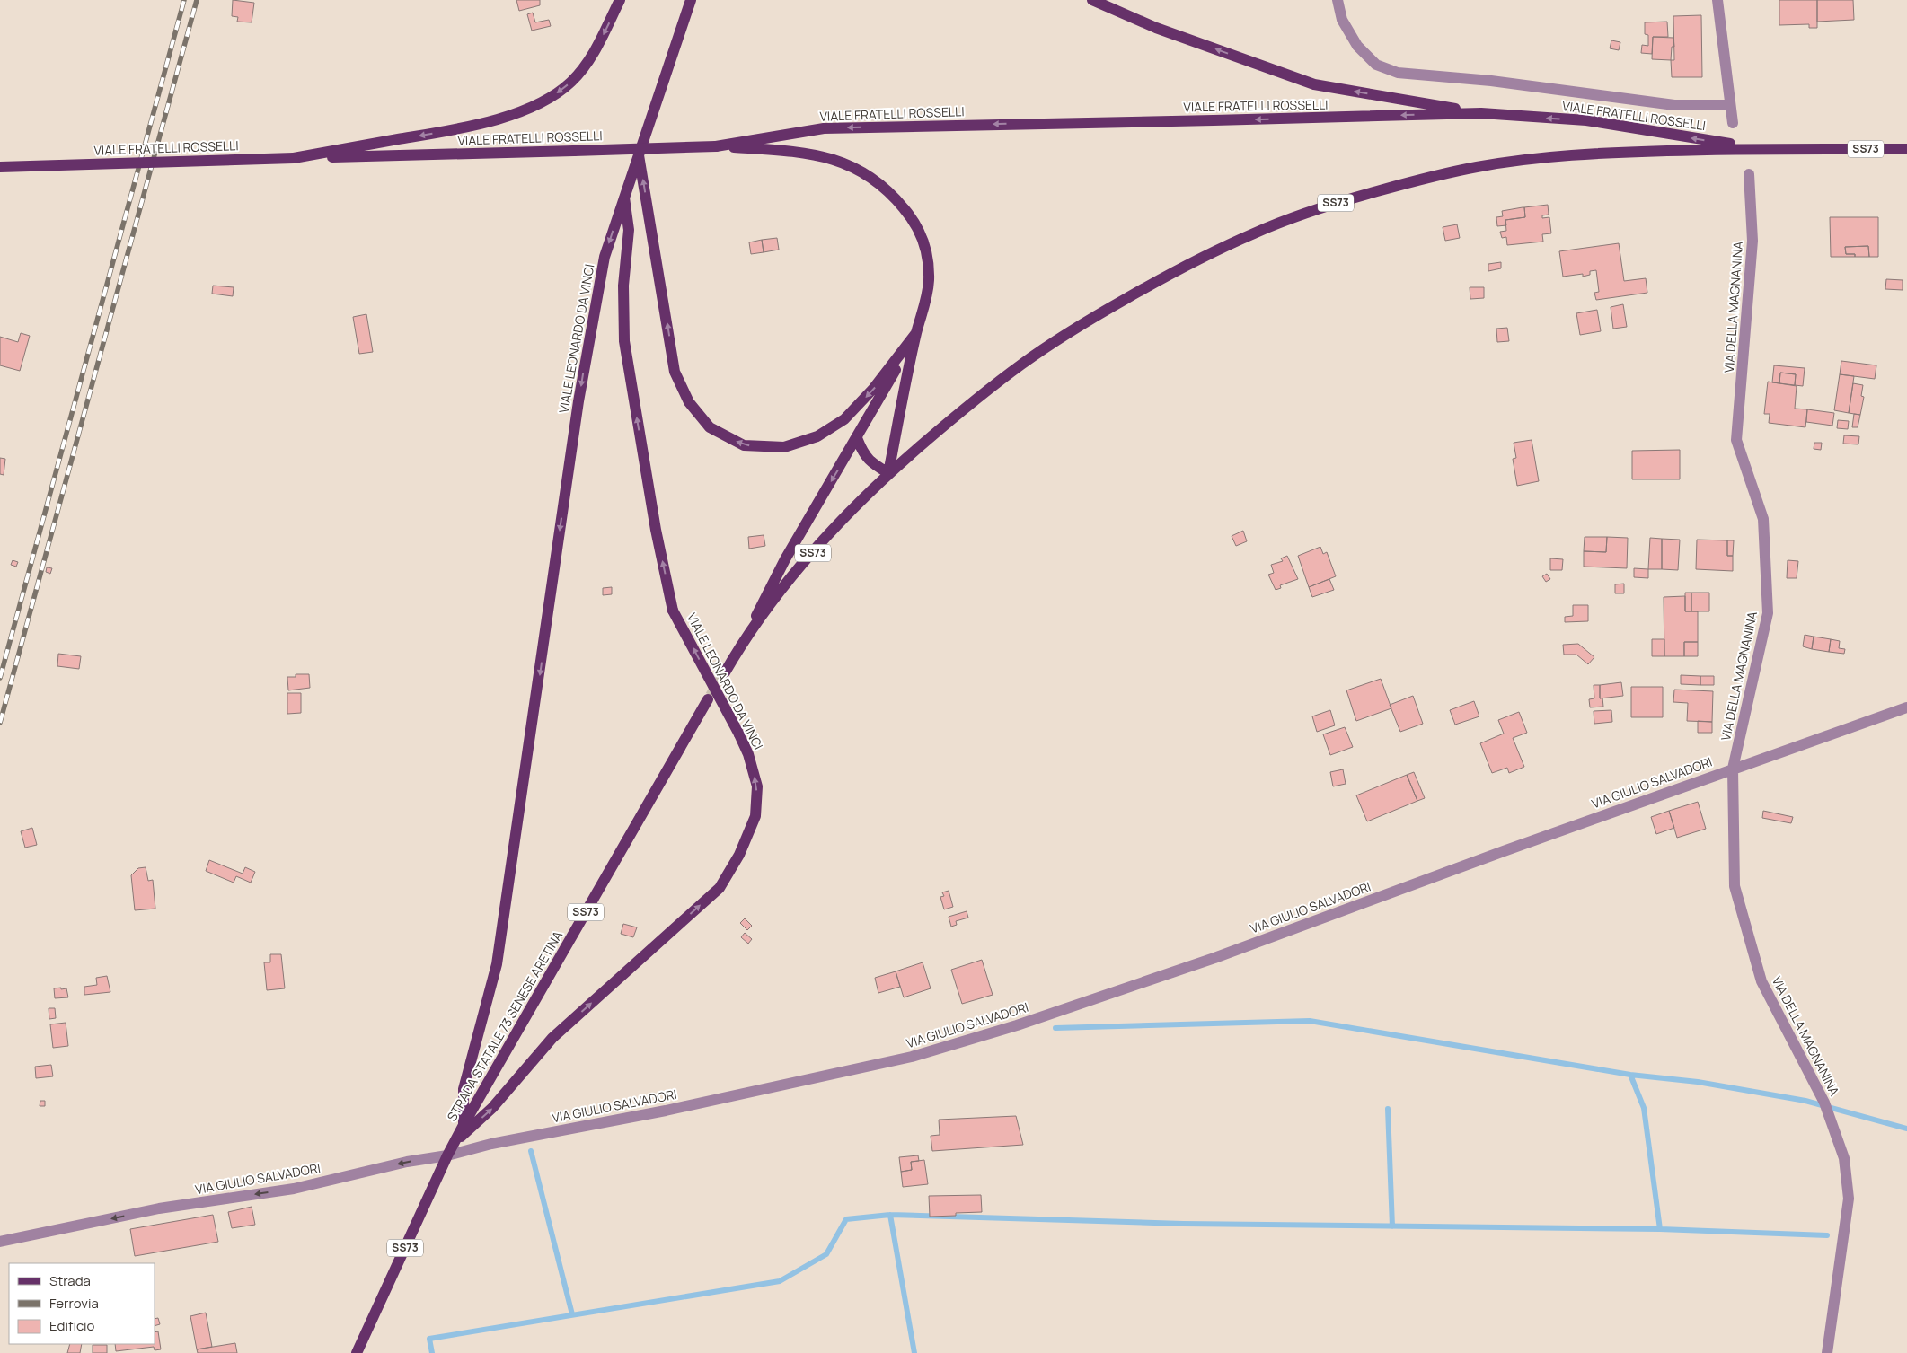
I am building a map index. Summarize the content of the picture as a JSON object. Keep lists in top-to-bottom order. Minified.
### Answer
{"streets":{"main road":["VIALE FRATELLI ROSSELLI","SS73","VIALE LEONARDO DA VINCI","STRADA STATALE 73 SENESE ARETINA"],"street":["VIA DELLA MAGNANINA","VIA GIULIO SALVADORI"]},"crossings":[["VIALE FRATELLI ROSSELLI","SS73"],["VIA DELLA MAGNANINA","VIA GIULIO SALVADORI"],["VIALE LEONARDO DA VINCI","STRADA STATALE 73 SENESE ARETINA"],["VIA GIULIO SALVADORI","STRADA STATALE 73 SENESE ARETINA"]],"legend":["Strada","Ferrovia","Edificio"]}
